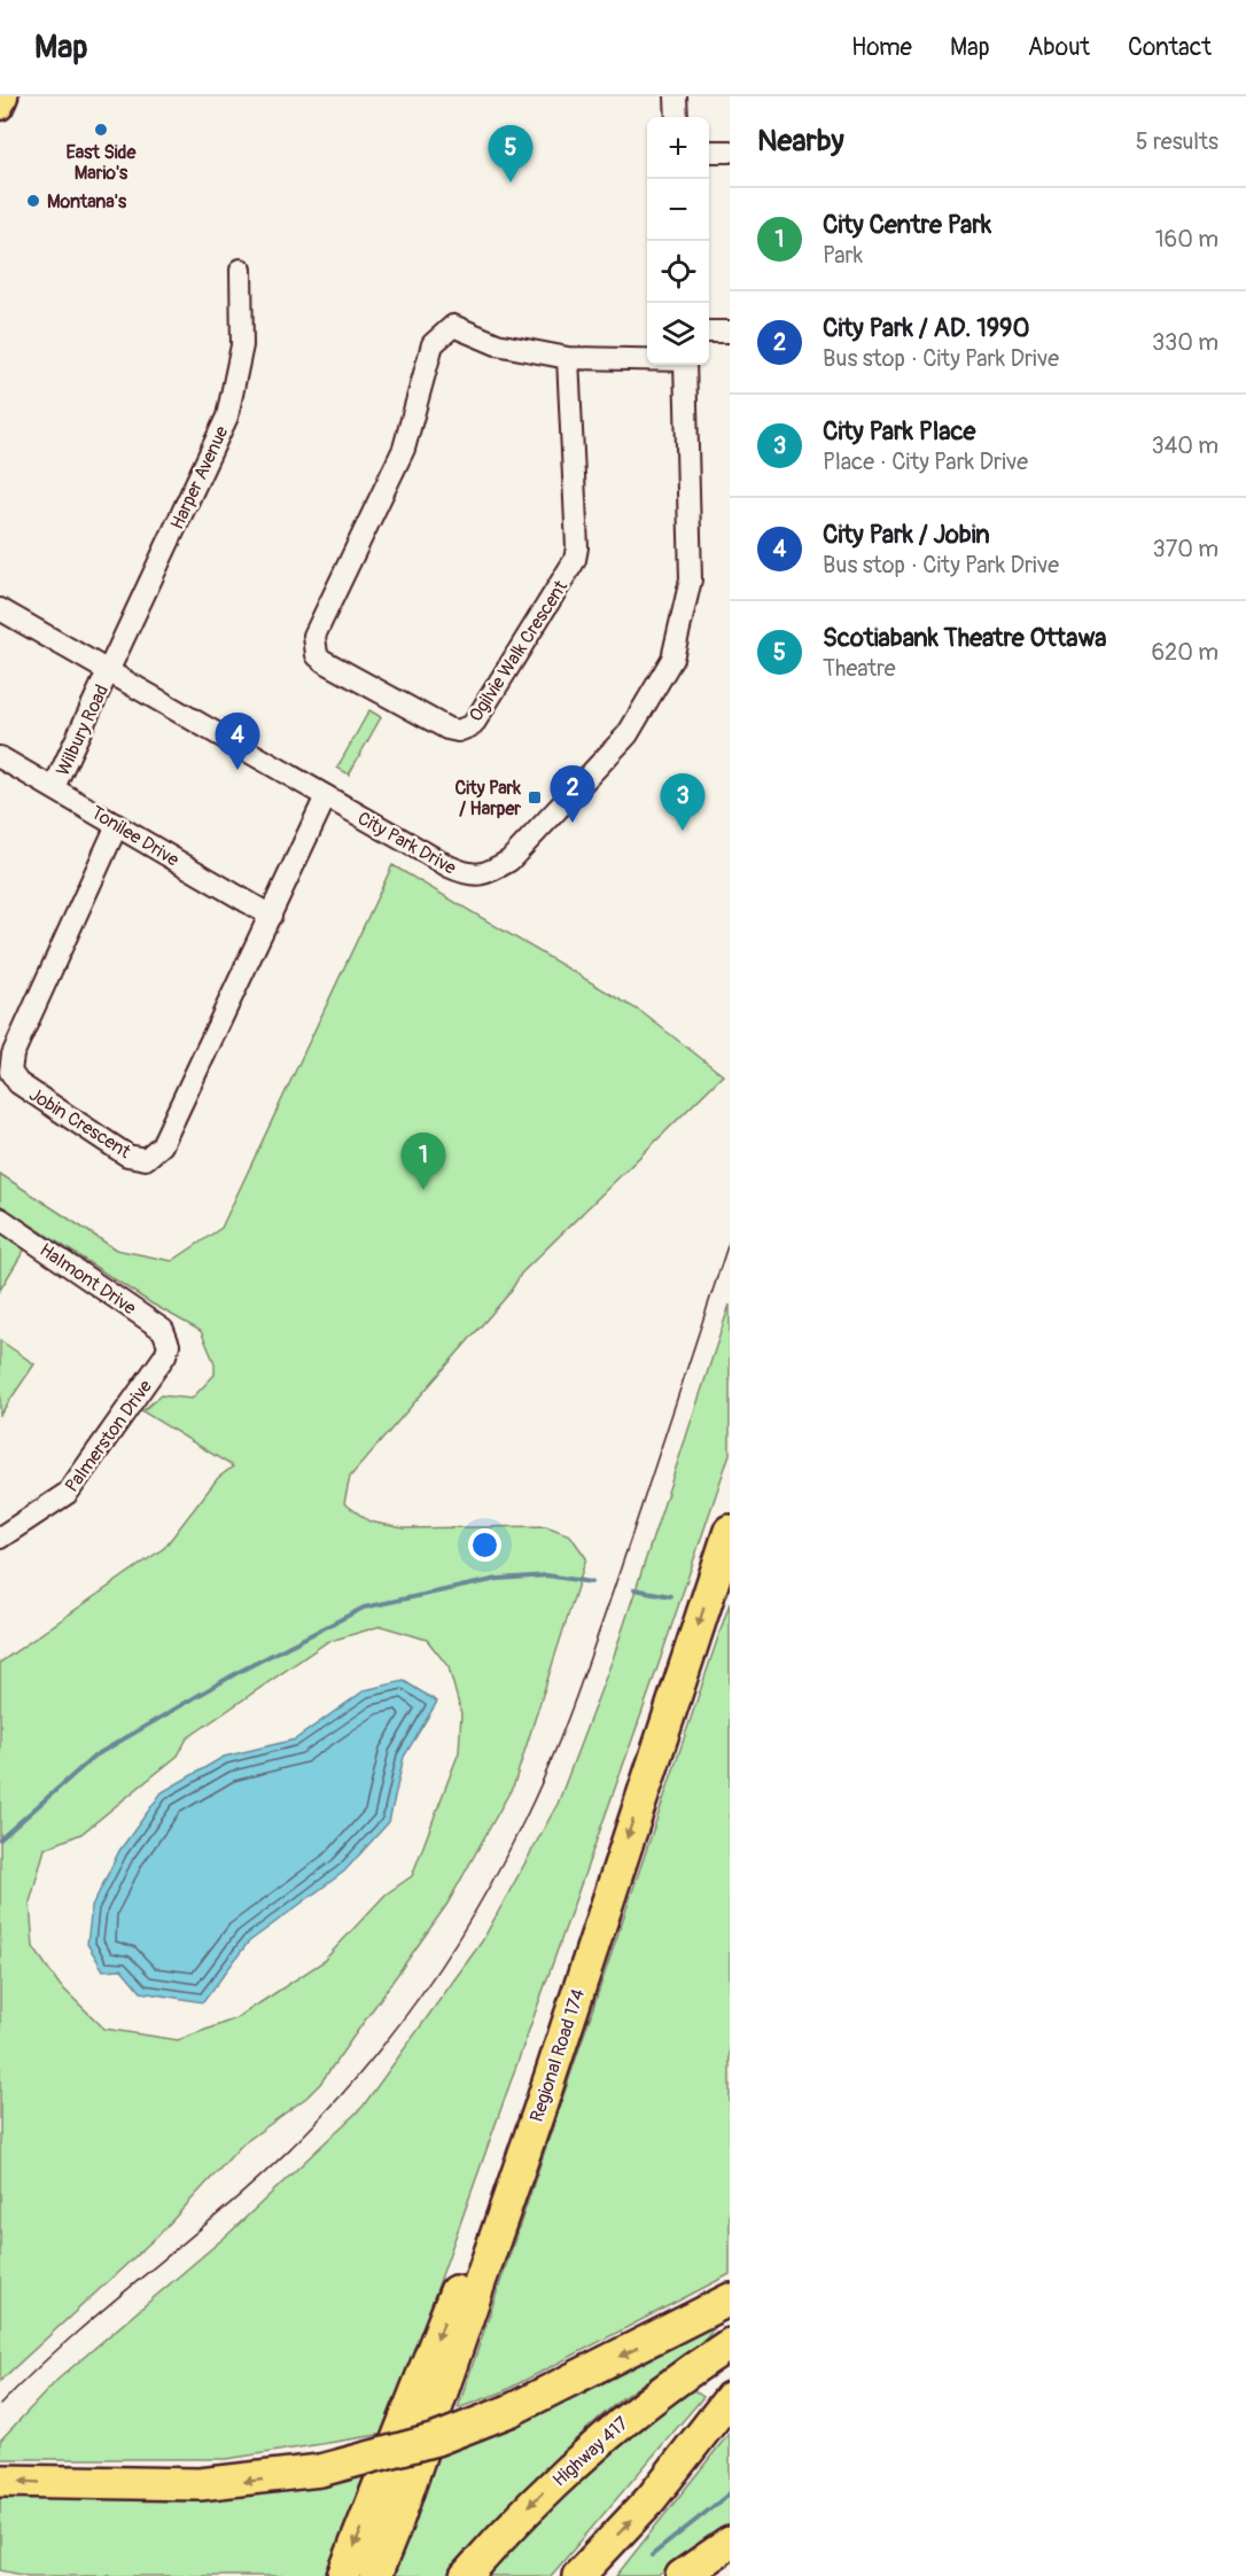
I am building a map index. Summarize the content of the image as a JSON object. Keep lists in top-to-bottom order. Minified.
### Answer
{"streets":{"highway":["Regional Road 174","Highway 417"],"street":["Harper Avenue","Ogilvie Walk Crescent","Wilbury Road","Tonilee Drive","City Park Drive","Jobin Crescent","Halmont Drive","Palmerston Drive"]},"crossings":[["Harper Avenue","Wilbury Road"],["Harper Avenue","City Park Drive"],["Wilbury Road","Tonilee Drive"],["Wilbury Road","City Park Drive"],["Tonilee Drive","Jobin Crescent"],["City Park Drive","Jobin Crescent"],["Halmont Drive","Palmerston Drive"]],"one_way":["Regional Road 174"],"places":{"other":["East Side Mario's","Montana's"],"transit":["City Park / Harper"]},"page":{"header":"Map","nav":["Home","Map","About","Contact"],"heading":["Nearby","5 results"],"map_buttons":["+","−"],"pins":["5","4","2","3","1"],"list":[{"mark":"1","name":"City Centre Park","note":"Park","value":"160 m"},{"mark":"2","name":"City Park / AD. 1990","note":"Bus stop · City Park Drive","value":"330 m"},{"mark":"3","name":"City Park Place","note":"Place · City Park Drive","value":"340 m"},{"mark":"4","name":"City Park / Jobin","note":"Bus stop · City Park Drive","value":"370 m"},{"mark":"5","name":"Scotiabank Theatre Ottawa","note":"Theatre","value":"620 m"}]}}
